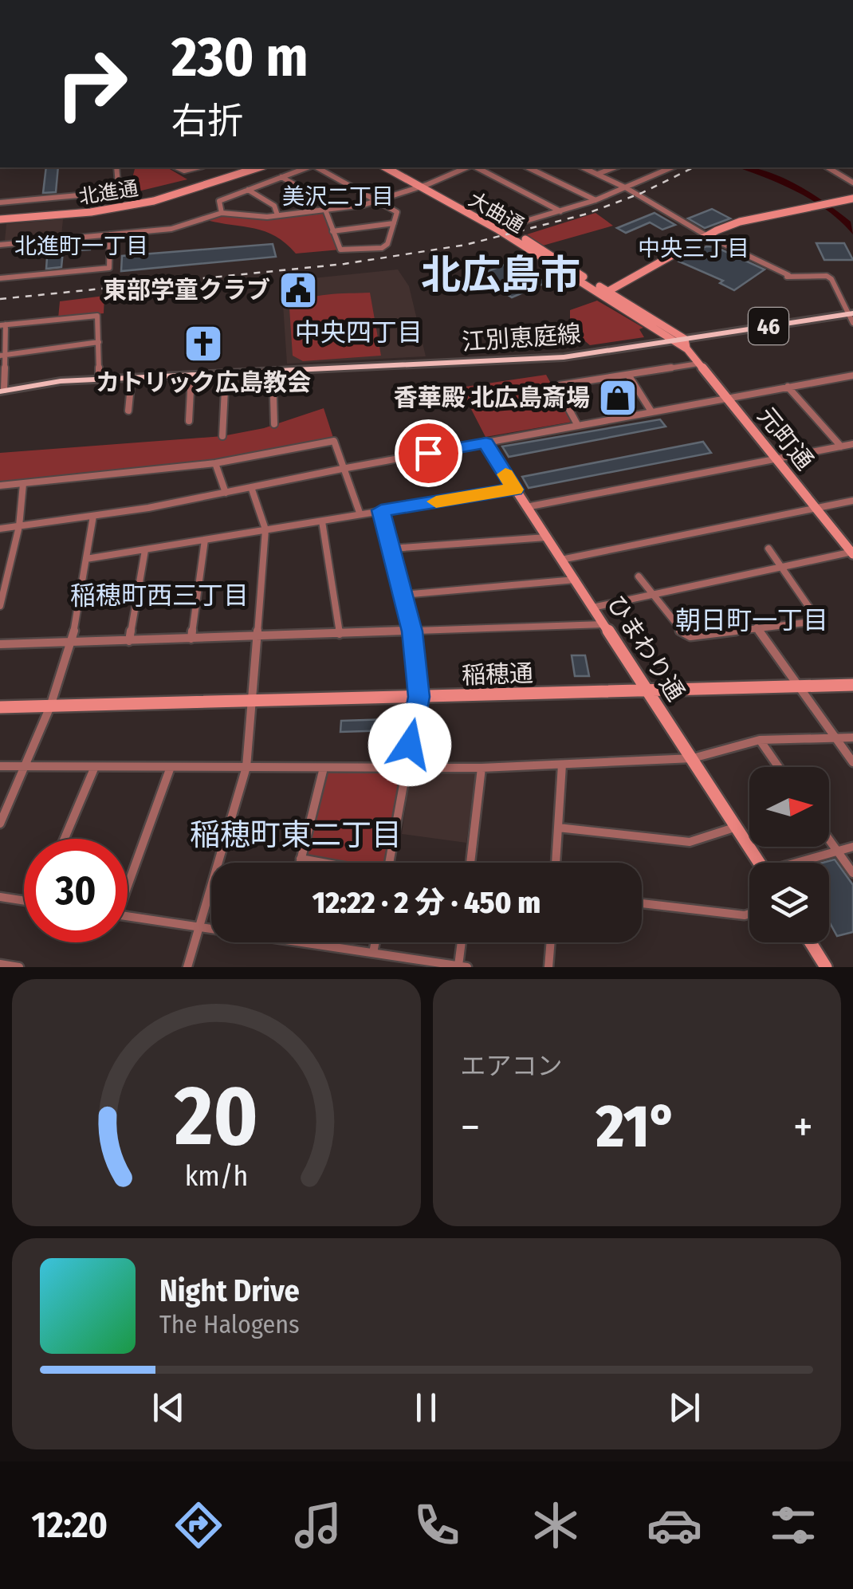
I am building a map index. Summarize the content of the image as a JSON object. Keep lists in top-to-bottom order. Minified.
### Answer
{"streets":{"main road":["46","江別恵庭線"],"street":["北進通","大曲通","元町通","ひまわり通","稲穂通"]},"crossings":[["大曲通","江別恵庭線"],["大曲通","元町通"],["江別恵庭線","元町通"],["ひまわり通","稲穂通"]],"districts":["美沢二丁目","北進町一丁目","中央三丁目","北広島市","中央四丁目","稲穂町西三丁目","朝日町一丁目","稲穂町東二丁目"],"places":{"public building":["東部学童クラブ"],"church":["カトリック広島教会"],"shop":["香華殿 北広島斎場"]},"north":"right","page":{"turn":["230 m","右折"],"limit":"30","trip":"12:22 · 2 分 · 450 m","tile":"エアコン","heat":["−","21°","+"],"song":["Night Drive","The Halogens"],"tabs":"12:20","gauge":["20","km/h"]}}
